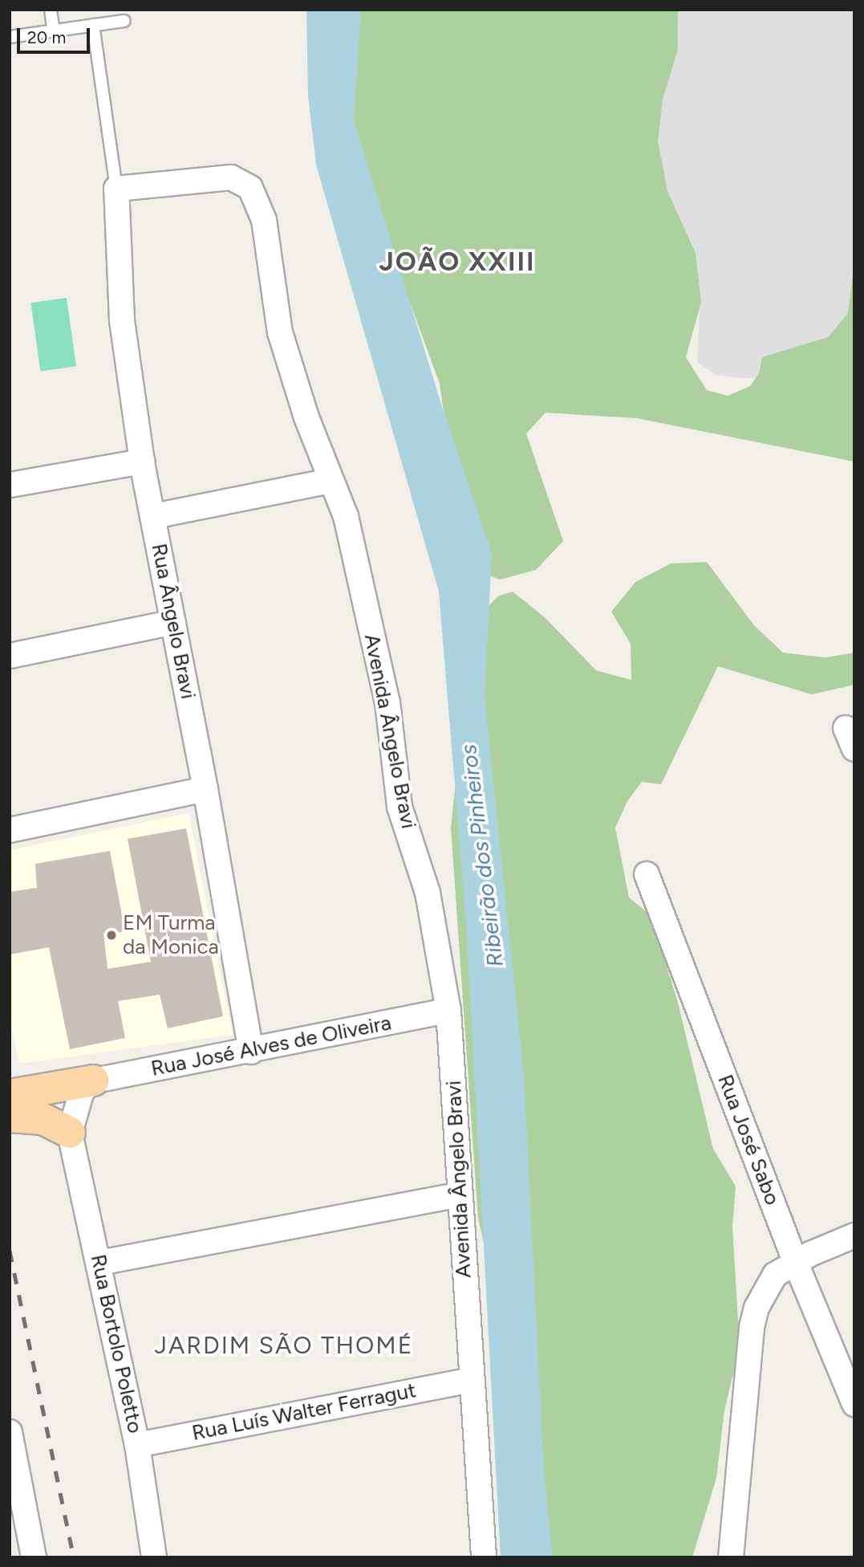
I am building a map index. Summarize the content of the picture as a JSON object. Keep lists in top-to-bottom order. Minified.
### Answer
{"streets":{"street":["Rua Ângelo Bravi","Avenida Ângelo Bravi","Rua José Alves de Oliveira","Rua José Sabo","Rua Bortolo Poletto","Rua Luís Walter Ferragut"]},"crossings":[["Rua Ângelo Bravi","Avenida Ângelo Bravi"],["Rua Ângelo Bravi","Rua José Alves de Oliveira"],["Avenida Ângelo Bravi","Rua José Alves de Oliveira"],["Avenida Ângelo Bravi","Rua Luís Walter Ferragut"],["Rua Bortolo Poletto","Rua Luís Walter Ferragut"]],"districts":["JOÃO XXIII","JARDIM SÃO THOMÉ"],"water":["Ribeirão dos Pinheiros"],"places":["EM Turma da Monica"],"scale_bar":"20 m"}
